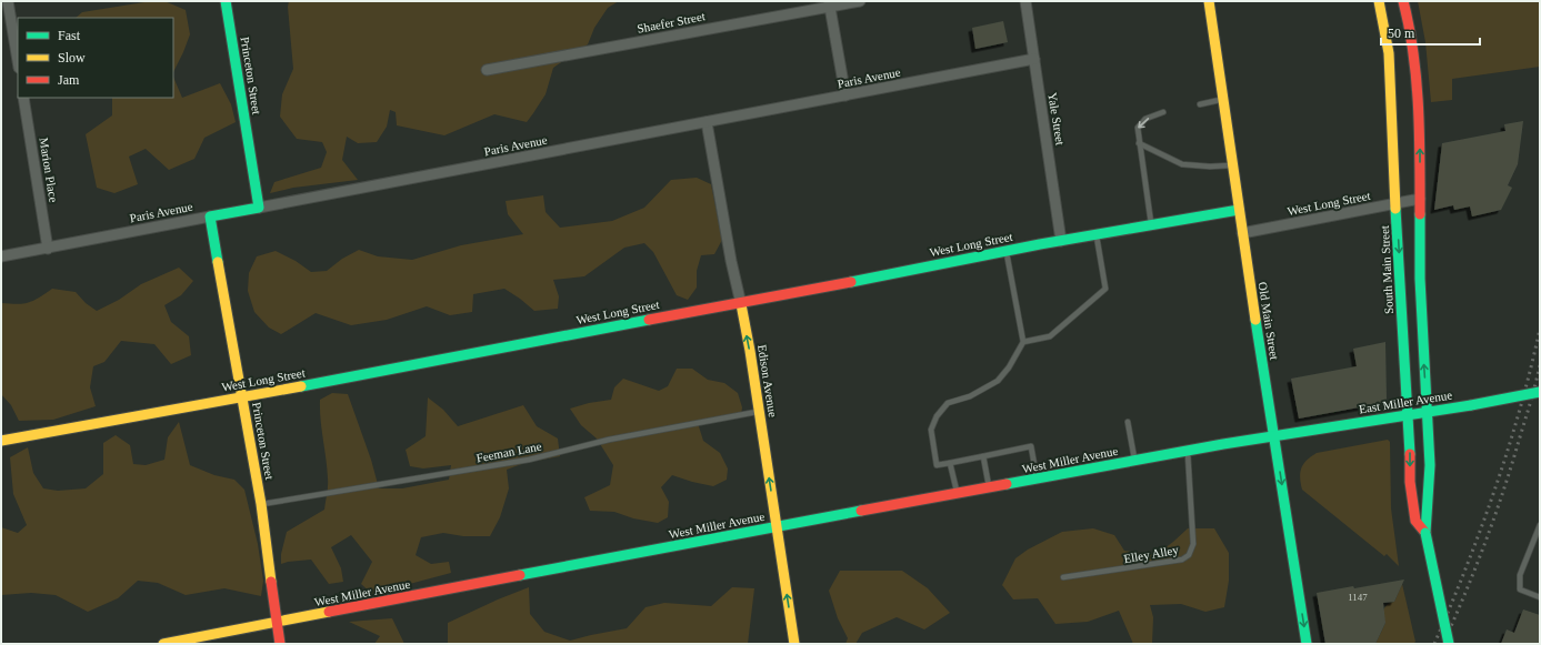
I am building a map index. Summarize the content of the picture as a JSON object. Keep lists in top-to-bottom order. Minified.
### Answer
{"streets":{"street":["Shaefer Street","Princeton Street","Paris Avenue","Yale Street","Marion Place","West Long Street","South Main Street","Old Main Street","Edison Avenue","East Miller Avenue","West Miller Avenue"],"lane":["Feeman Lane","Elley Alley"]},"crossings":[["Princeton Street","Paris Avenue"],["Princeton Street","West Long Street"],["Princeton Street","Feeman Lane"],["Princeton Street","West Miller Avenue"],["Paris Avenue","Yale Street"],["Paris Avenue","Marion Place"],["Paris Avenue","Edison Avenue"],["Yale Street","West Long Street"],["West Long Street","South Main Street"],["West Long Street","Old Main Street"],["West Long Street","Edison Avenue"],["South Main Street","East Miller Avenue"],["Old Main Street","East Miller Avenue"],["Old Main Street","West Miller Avenue"],["Edison Avenue","Feeman Lane"],["Edison Avenue","West Miller Avenue"],["East Miller Avenue","West Miller Avenue"],["West Miller Avenue","Elley Alley"]],"one_way":["Edison Avenue"],"house_numbers":["1147"],"legend":["Fast","Slow","Jam"],"scale_bar":"50 m"}
